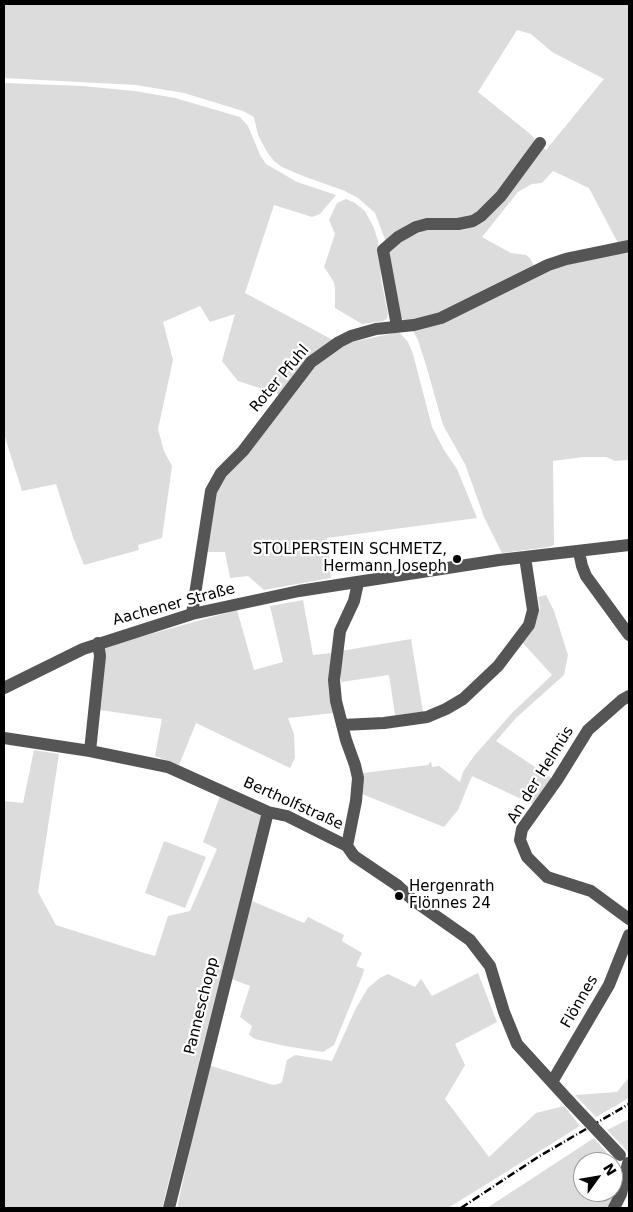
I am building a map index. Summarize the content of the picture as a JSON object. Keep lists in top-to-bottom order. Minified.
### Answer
{"streets":{"street":["Roter Pfuhl","Aachener Straße","An der Helmüs","Bertholfstraße","Flönnes","Panneschopp"]},"crossings":[["Roter Pfuhl","Aachener Straße"],["Bertholfstraße","Flönnes"],["Bertholfstraße","Panneschopp"]],"places":["STOLPERSTEIN SCHMETZ, Hermann Joseph","Hergenrath Flönnes 24"],"north":"top right"}
